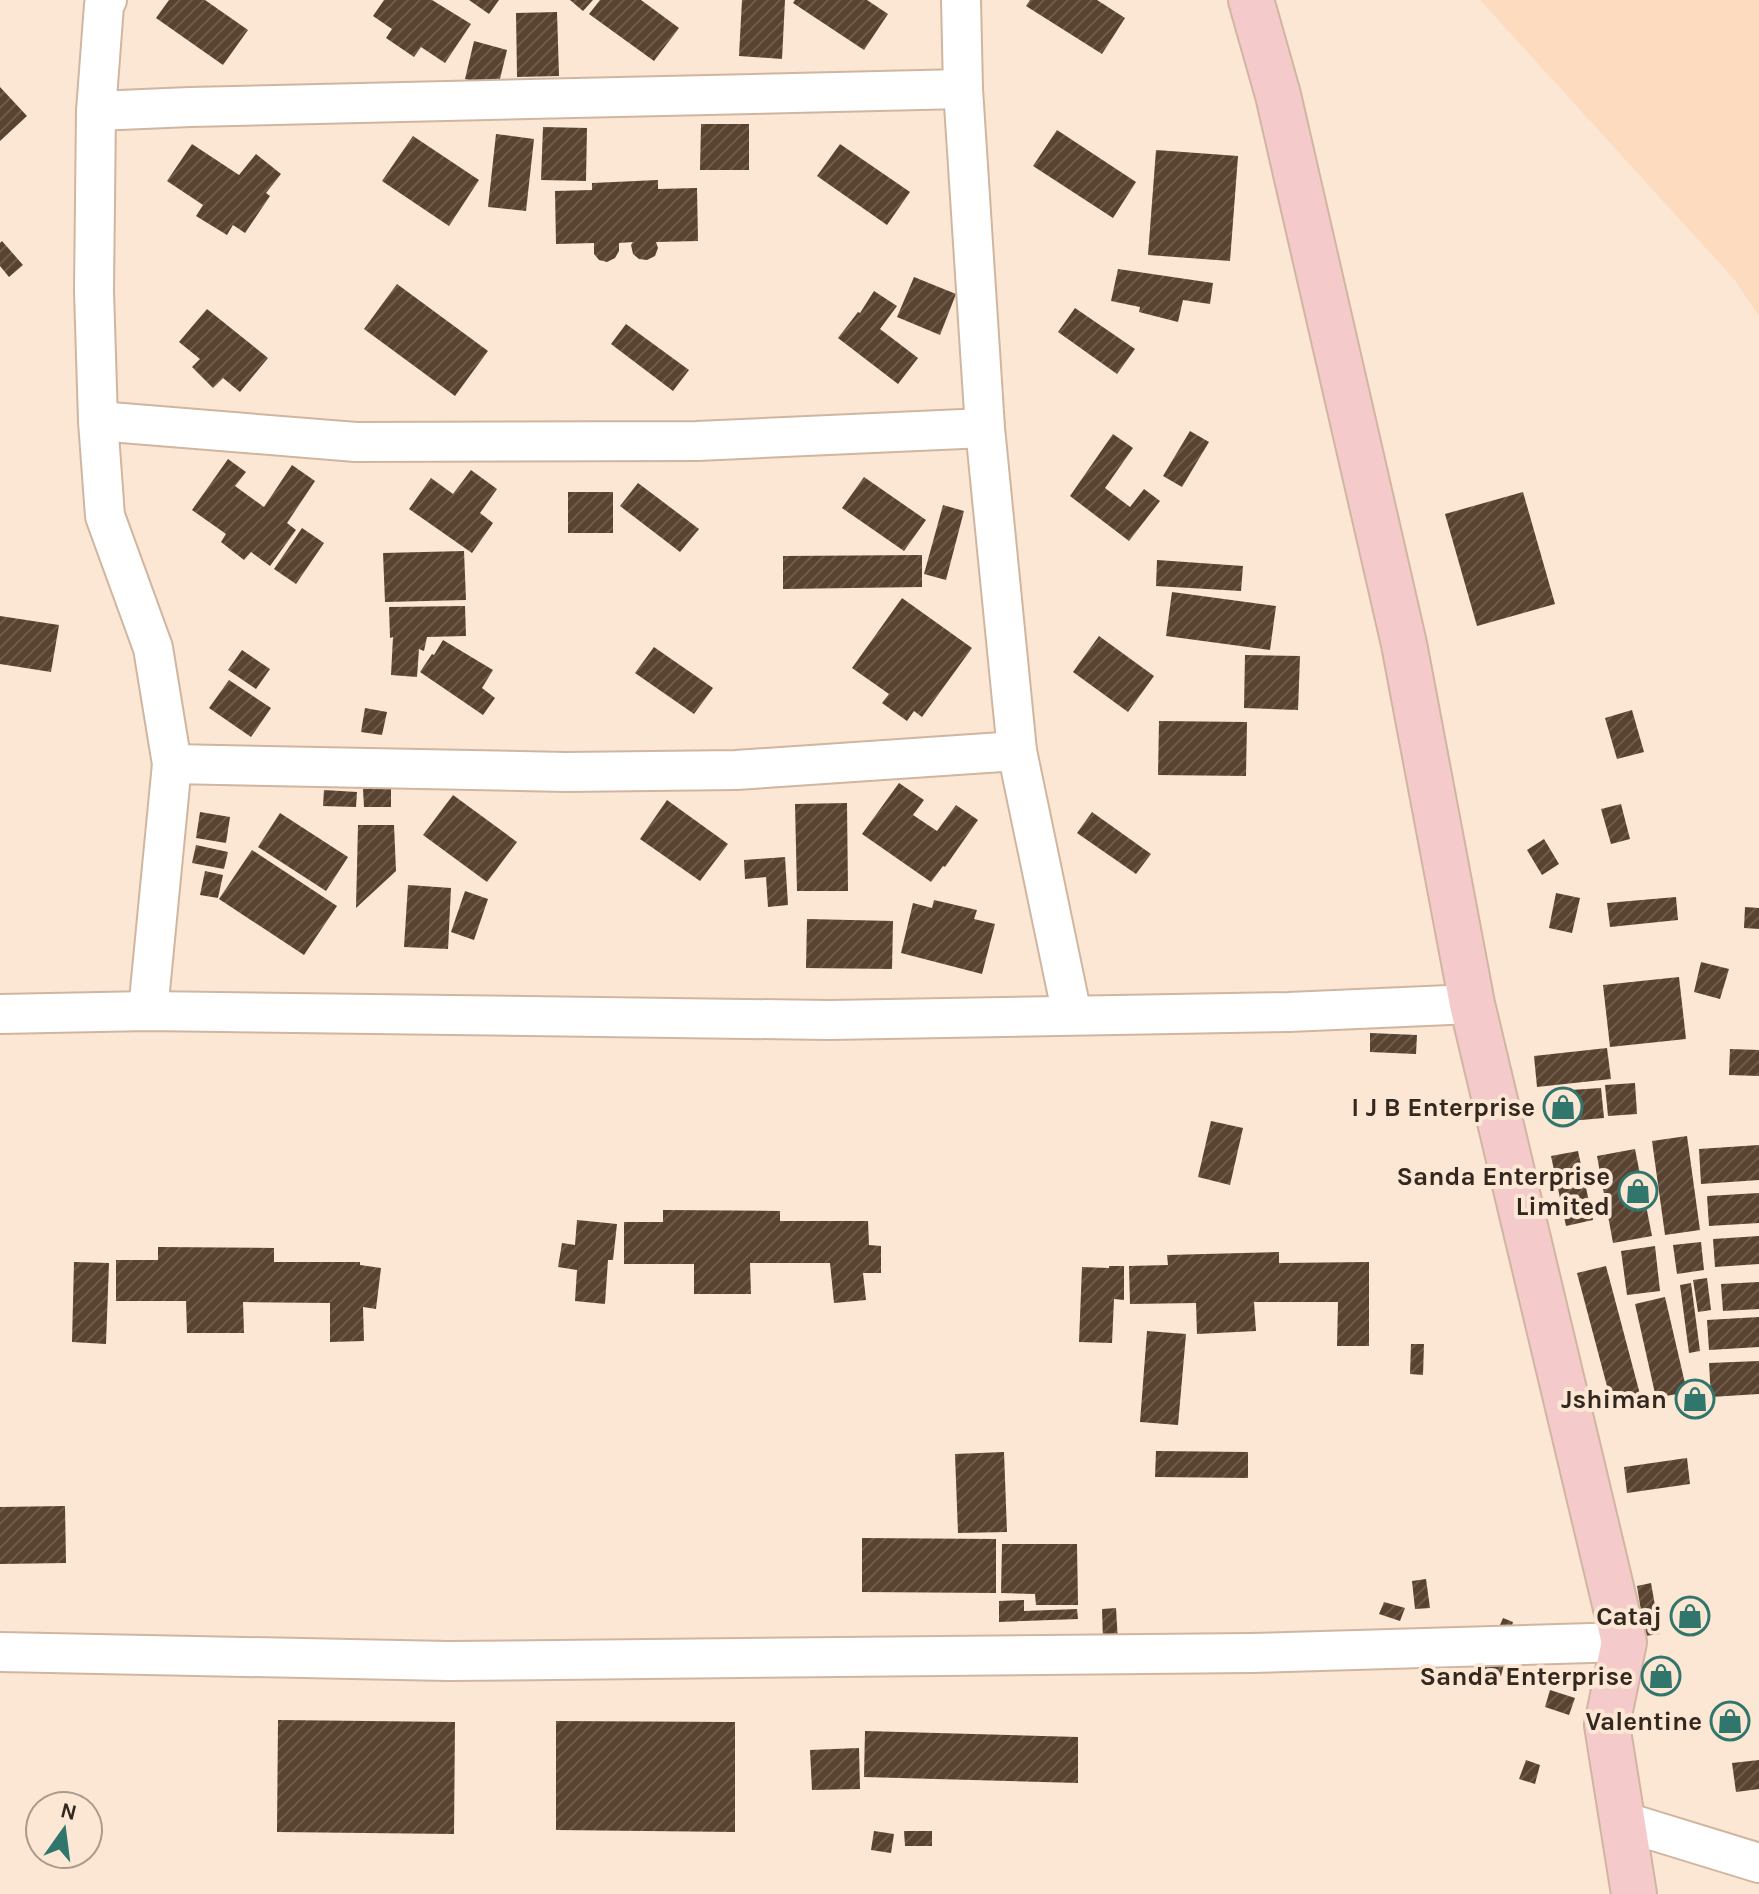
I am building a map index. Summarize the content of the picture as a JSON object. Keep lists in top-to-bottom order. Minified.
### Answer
{"places":{"shop":["I J B Enterprise","Sanda Enterprise Limited","Jshiman","Cataj","Sanda Enterprise","Valentine"]},"north":"top"}
